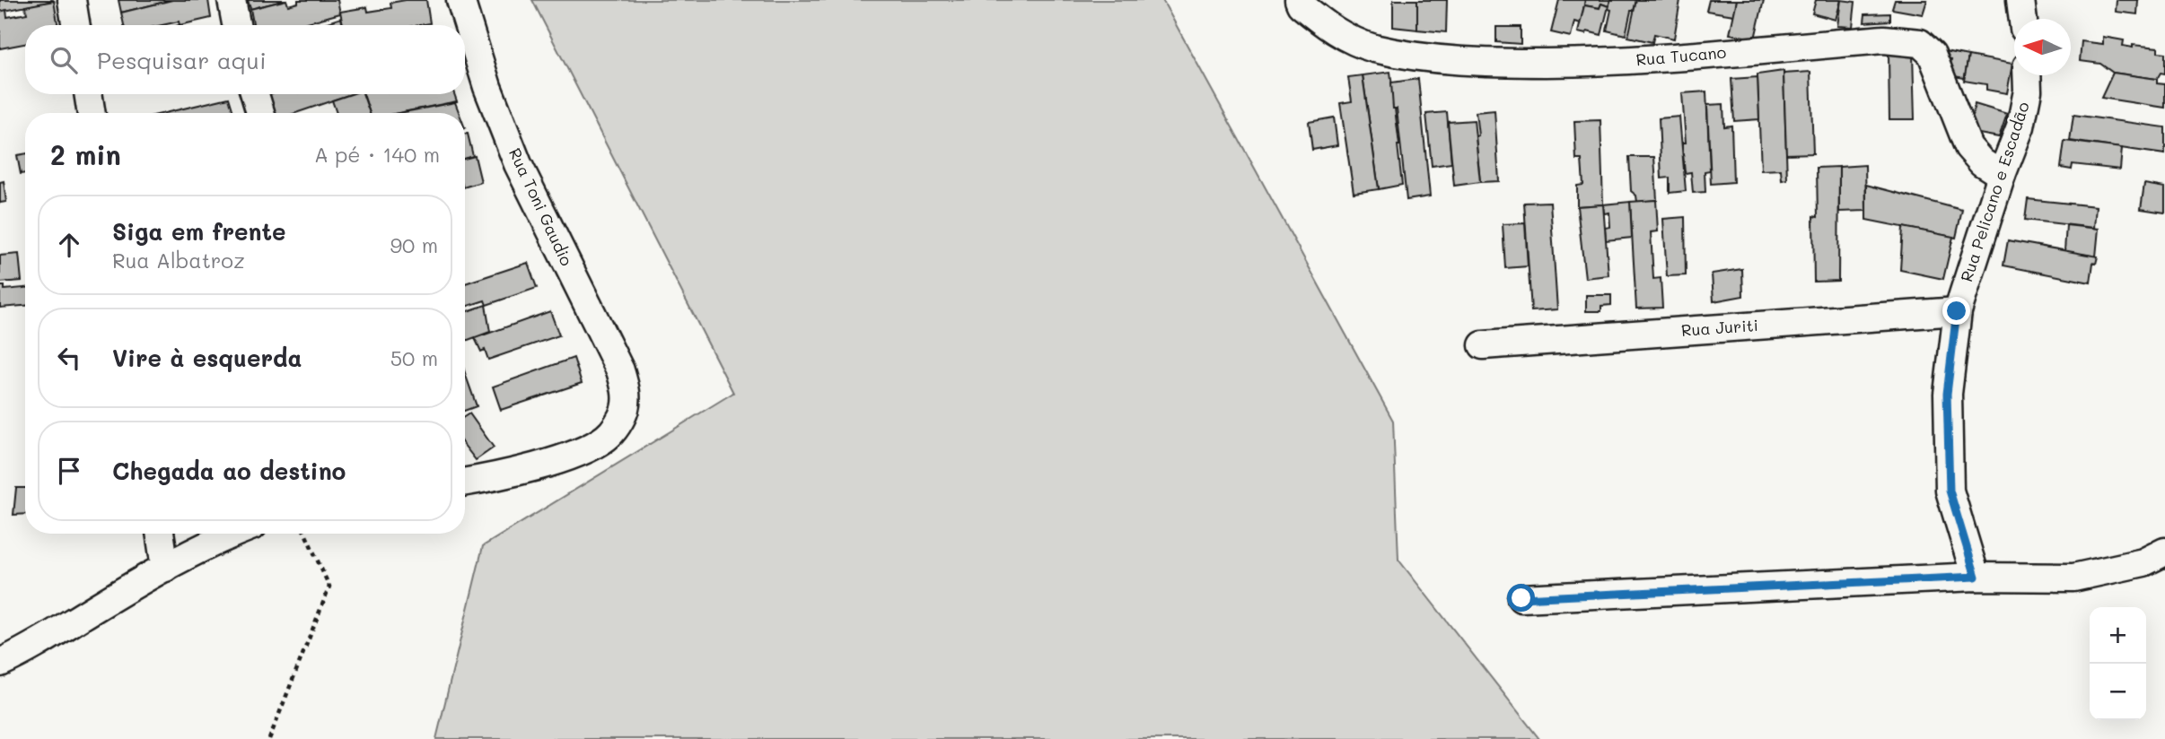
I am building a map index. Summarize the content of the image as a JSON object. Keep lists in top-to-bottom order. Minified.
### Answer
{"streets":{"street":["Rua Tucano","Rua Pelicano e Escadão","Rua Toni Gaudio","Rua Juriti"]},"crossings":[["Rua Tucano","Rua Pelicano e Escadão"],["Rua Pelicano e Escadão","Rua Juriti"]],"north":"left","page":{"search":"Pesquisar aqui","heading":["2 min","A pé · 140 m"],"list":[["Siga em frente","Rua Albatroz","90 m"],["Vire à esquerda","50 m"],"Chegada ao destino"],"map_buttons":["+","−"]}}
